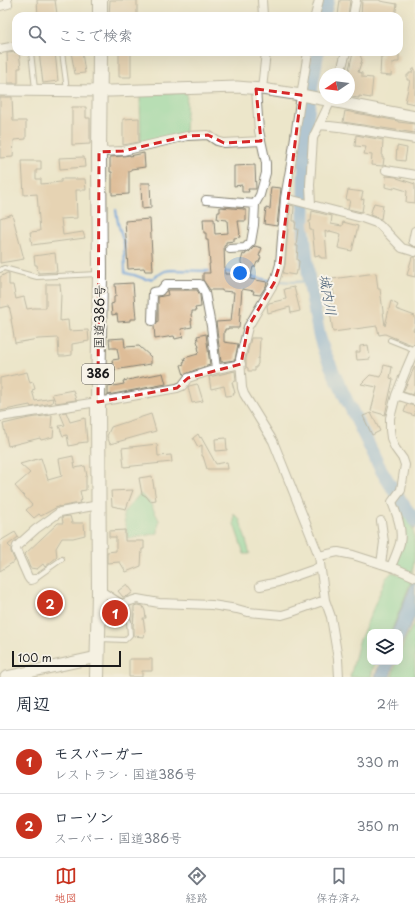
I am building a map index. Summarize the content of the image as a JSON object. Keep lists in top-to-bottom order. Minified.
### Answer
{"streets":{"highway":["国道386号","386"]},"water":["城内川"],"scale_bar":"100 m","north":"left","page":{"search":"ここで検索","pins":["2","1"],"scale":"100 m","heading":["周辺","2件"],"list":[{"mark":"1","name":"モスバーガー","note":"レストラン · 国道386号","value":"330 m"},{"mark":"2","name":"ローソン","note":"スーパー · 国道386号","value":"350 m"}],"nav":["地図","経路","保存済み"]}}
